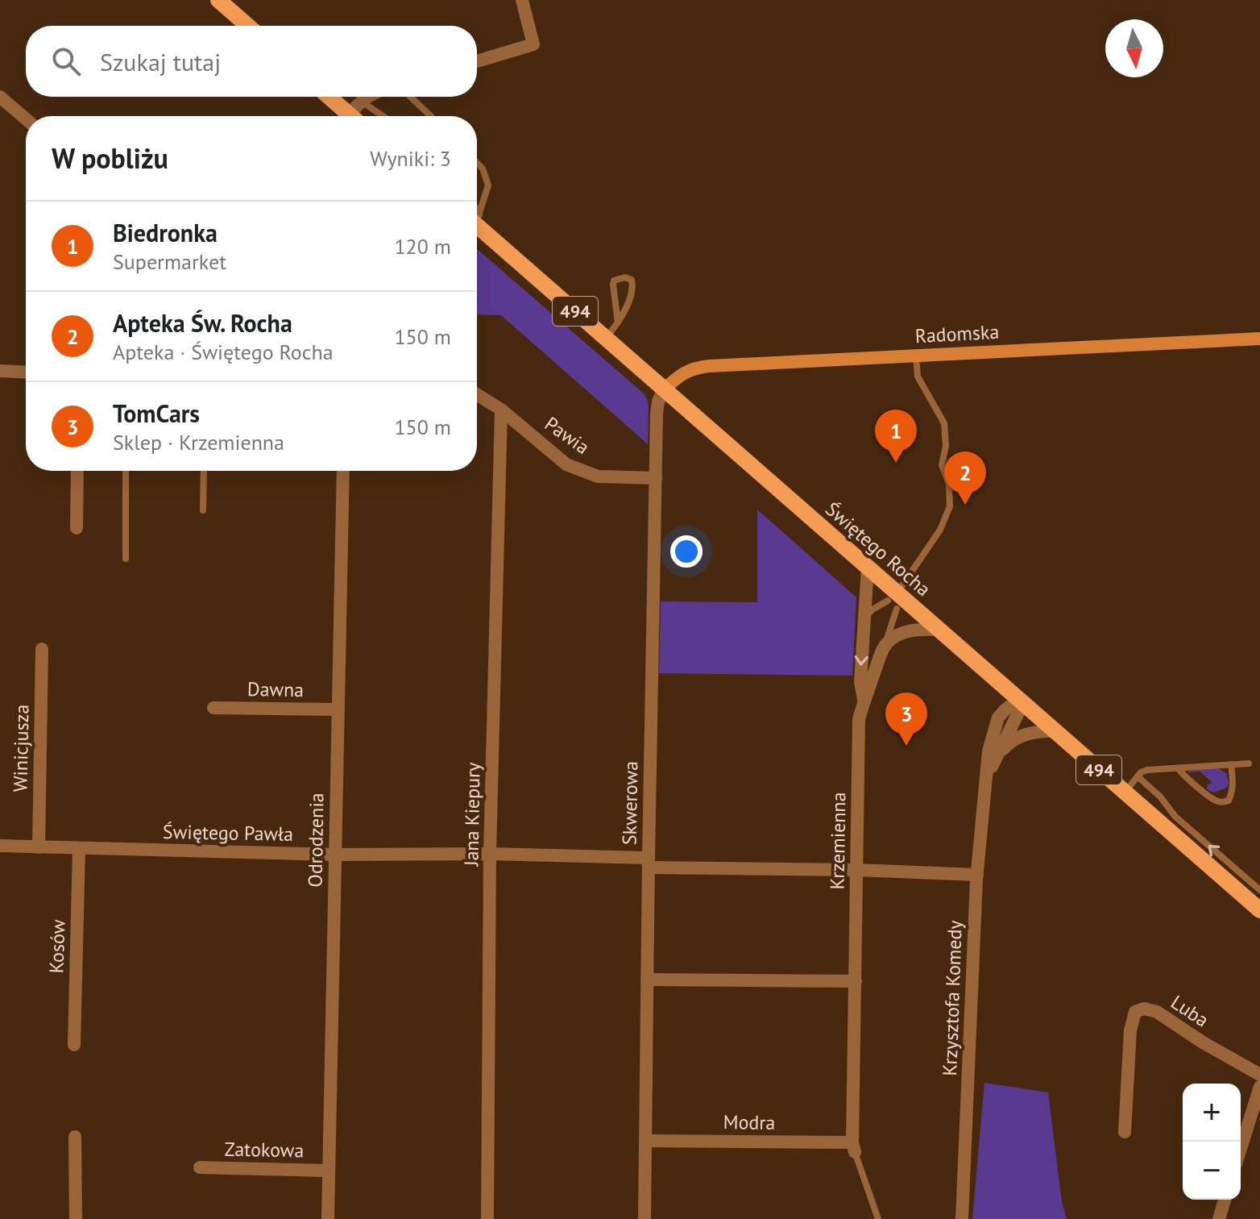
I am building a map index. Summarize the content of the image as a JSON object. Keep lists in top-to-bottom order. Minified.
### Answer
{"streets":{"main road":["494","Świętego Rocha"],"street":["Radomska","Pawia","Dawna","Winicjusza","Skwerowa","Jana Kiepury","Świętego Pawła","Odrodzenia","Krzemienna","Kosów","Krzysztofa Komedy","Luba","Modra","Zatokowa"]},"crossings":[["Radomska","Świętego Rocha"],["Radomska","Skwerowa"],["Pawia","Skwerowa"],["Pawia","Jana Kiepury"],["Świętego Rocha","Skwerowa"],["Świętego Rocha","Krzemienna"],["Świętego Rocha","Krzysztofa Komedy"],["Dawna","Odrodzenia"],["Winicjusza","Świętego Pawła"],["Skwerowa","Świętego Pawła"],["Skwerowa","Modra"],["Jana Kiepury","Świętego Pawła"],["Świętego Pawła","Odrodzenia"],["Świętego Pawła","Krzemienna"],["Świętego Pawła","Kosów"],["Świętego Pawła","Krzysztofa Komedy"],["Odrodzenia","Zatokowa"],["Krzemienna","Modra"]],"north":"bottom","page":{"search":"Szukaj tutaj","heading":["W pobliżu","Wyniki: 3"],"list":[{"mark":"1","name":"Biedronka","note":"Supermarket","value":"120 m"},{"mark":"2","name":"Apteka Św. Rocha","note":"Apteka · Świętego Rocha","value":"150 m"},{"mark":"3","name":"TomCars","note":"Sklep · Krzemienna","value":"150 m"}],"pins":["1","2","3"],"map_buttons":["+","−"]}}
